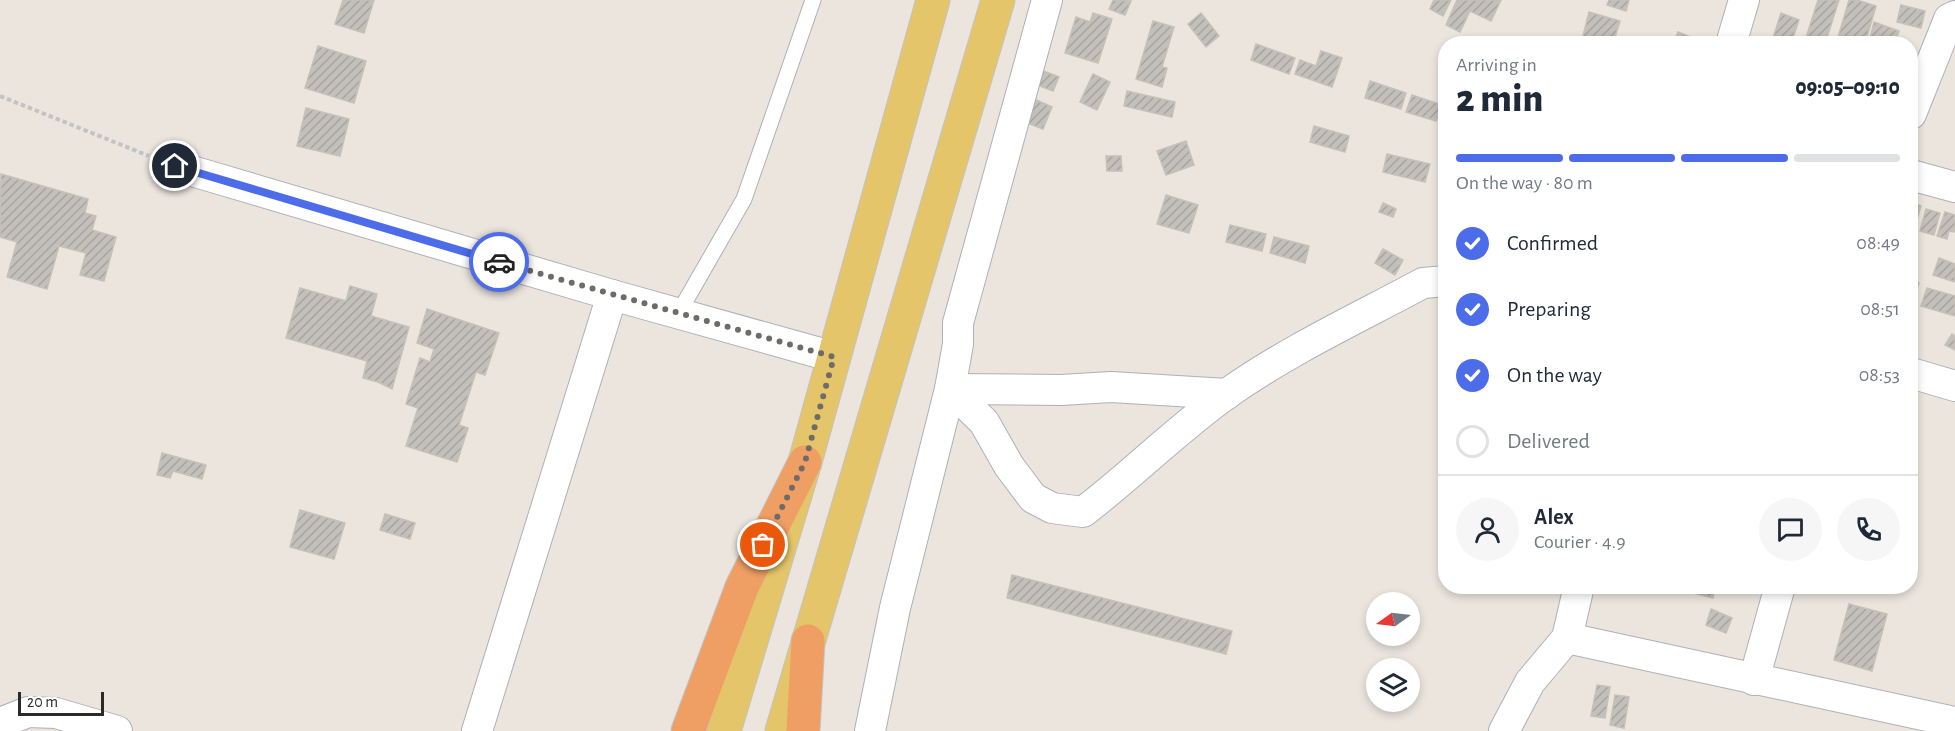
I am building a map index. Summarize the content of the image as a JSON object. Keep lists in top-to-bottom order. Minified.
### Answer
{"scale_bar":"20 m","north":"left","page":{"heading":["2 min","Arriving in","09:05–09:10"],"panel":["Alex","Courier · 4.9"],"bar":"On the way · 80 m","list":[["Confirmed","08:49"],["Preparing","08:51"],["On the way","08:53"],"Delivered"],"scale":"20 m"}}
